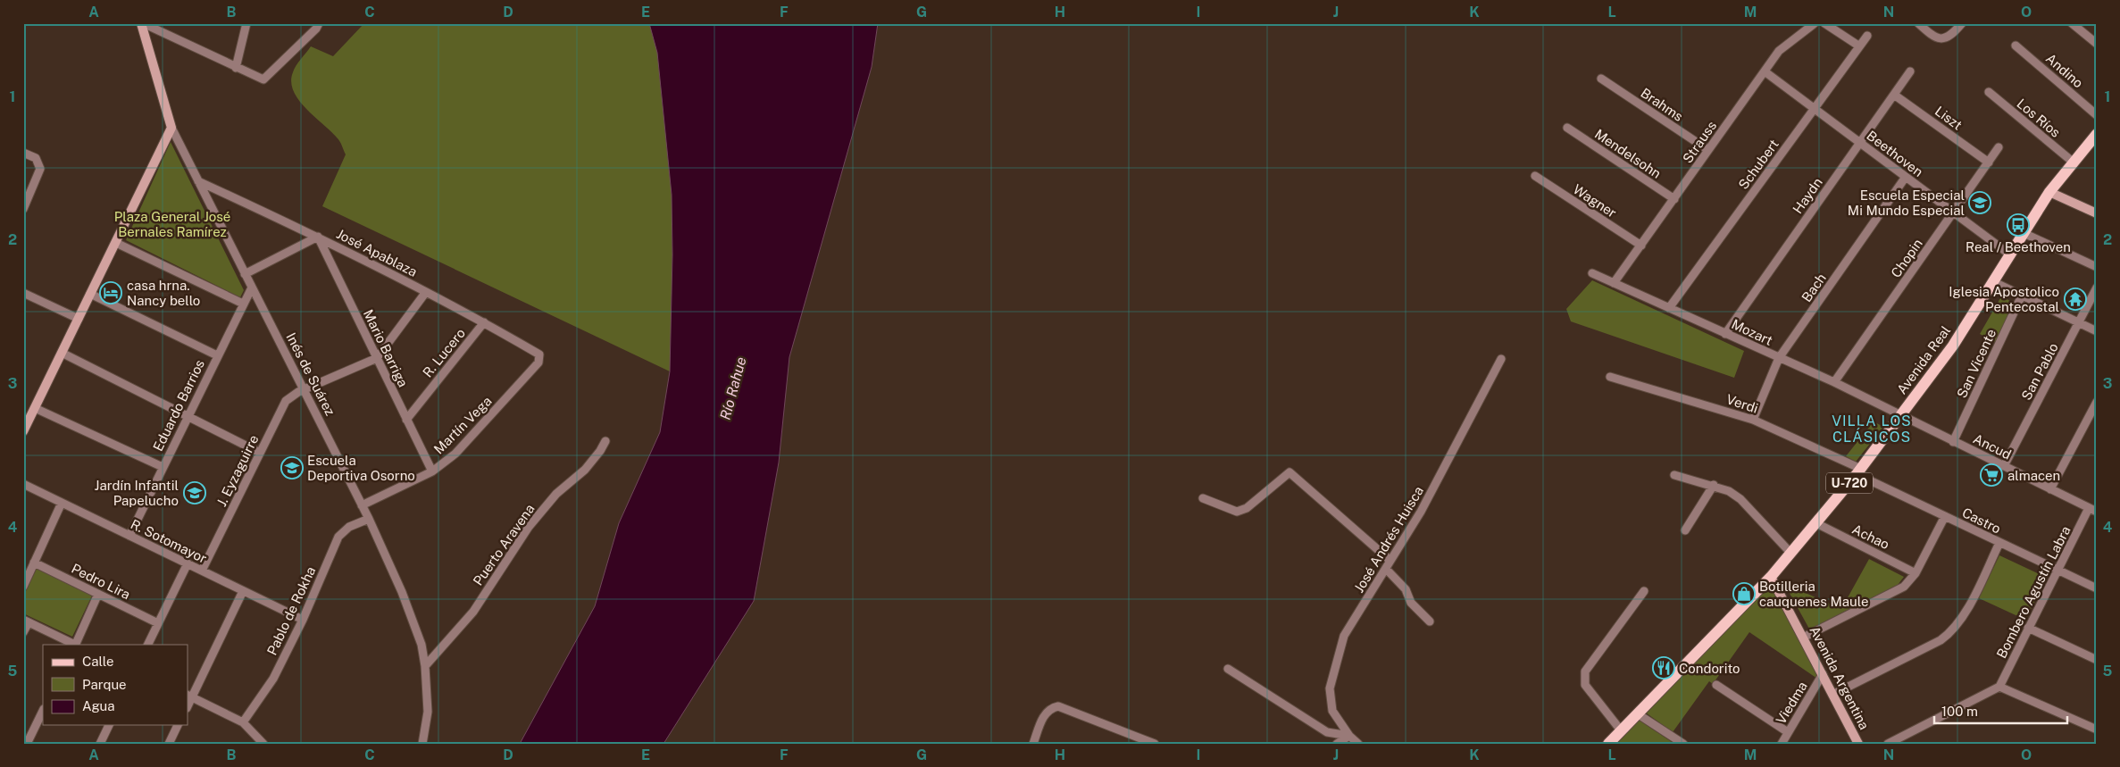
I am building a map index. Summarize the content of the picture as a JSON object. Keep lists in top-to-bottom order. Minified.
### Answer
{"streets":{"main road":["Avenida Real","U-720"],"street":["Andino","Brahms","Liszt","Los Ríos","Strauss","Mendelsohn","Beethoven","Schubert","Haydn","Wagner","José Apablaza","Chopin","Bach","Mozart","Mario Barriga","R. Lucero","San Vicente","San Pablo","Inés de Suárez","Verdi","Eduardo Barrios","Martín Vega","Ancud","J. Eyzaguirre","Castro","Achao","José Andrés Huisca","R. Sotomayor","Puerto Aravena","Pedro Lira","Bombero Agustín Labra","Pablo de Rokha","Avenida Argentina","Viedma"]},"crossings":[["Brahms","Strauss"],["Liszt","Haydn"],["Liszt","Chopin"],["Los Ríos","Avenida Real"],["Strauss","Mendelsohn"],["Strauss","Beethoven"],["Strauss","Wagner"],["Strauss","Mozart"],["Beethoven","Schubert"],["Beethoven","Haydn"],["Beethoven","Chopin"],["Beethoven","Bach"],["Beethoven","Avenida Real"],["Schubert","Mozart"],["Haydn","Mozart"],["José Apablaza","Mario Barriga"],["José Apablaza","R. Lucero"],["José Apablaza","Inés de Suárez"],["José Apablaza","Martín Vega"],["Chopin","Mozart"],["Bach","Mozart"],["Bach","Verdi"],["Mozart","Avenida Real"],["Mozart","Ancud"],["Mario Barriga","R. Lucero"],["Mario Barriga","Martín Vega"],["Mario Barriga","J. Eyzaguirre"],["Avenida Real","Verdi"],["Avenida Real","Ancud"],["Avenida Real","Castro"],["Avenida Real","Achao"],["Avenida Real","Avenida Argentina"],["San Vicente","Ancud"],["San Pablo","Ancud"],["Inés de Suárez","Eduardo Barrios"],["Inés de Suárez","Martín Vega"],["Inés de Suárez","J. Eyzaguirre"],["Inés de Suárez","Puerto Aravena"],["Inés de Suárez","Pablo de Rokha"],["Verdi","Castro"],["Eduardo Barrios","R. Sotomayor"],["Ancud","Bombero Agustín Labra"],["J. Eyzaguirre","R. Sotomayor"],["Castro","Bombero Agustín Labra"],["R. Sotomayor","Pablo de Rokha"],["Avenida Argentina","Viedma"]],"districts":["VILLA LOS CLÁSICOS"],"water":["Río Rahue"],"parks":["Plaza General José Bernales Ramírez"],"places":{"school or university":["Escuela Especial Mi Mundo Especial","Escuela Deportiva Osorno","Jardín Infantil Papelucho"],"bus stop":["Real / Beethoven"],"hotel":["casa hrna. Nancy bello"],"temple":["Iglesia Apostolico Pentecostal"],"supermarket":["almacen"],"shop":["Botilleria cauquenes Maule"],"restaurant":["Condorito"]},"legend":["Calle","Parque","Agua"],"scale_bar":"100 m","grid":{"columns":["A","B","C","D","E","F","G","H","I","J","K","L","M","N","O"],"rows":["1","2","3","4","5"]}}
